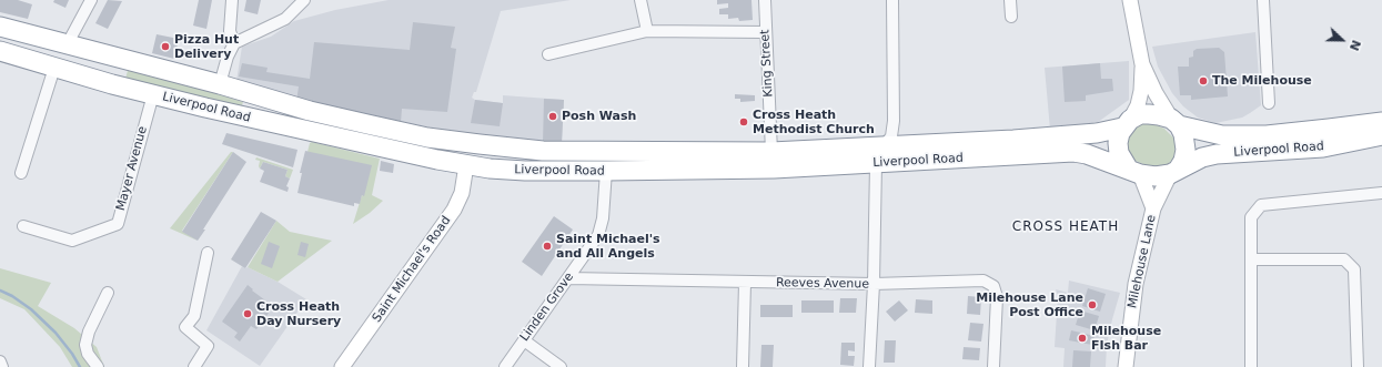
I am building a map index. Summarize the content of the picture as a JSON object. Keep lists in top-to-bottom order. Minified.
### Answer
{"streets":{"highway":["Liverpool Road"],"main road":["Milehouse Lane","Saint Michael's Road"],"street":["King Street","Mayer Avenue","Reeves Avenue","Linden Grove"]},"crossings":[["King Street","Liverpool Road"],["Liverpool Road","Mayer Avenue"],["Liverpool Road","Milehouse Lane"],["Liverpool Road","Saint Michael's Road"],["Liverpool Road","Linden Grove"],["Reeves Avenue","Linden Grove"]],"districts":["CROSS HEATH"],"places":["Pizza Hut Delivery","The Milehouse","Posh Wash","Cross Heath Methodist Church","Saint Michael's and All Angels","Milehouse Lane Post Office","Cross Heath Day Nursery","Milehouse FIsh Bar"],"north":"right"}
